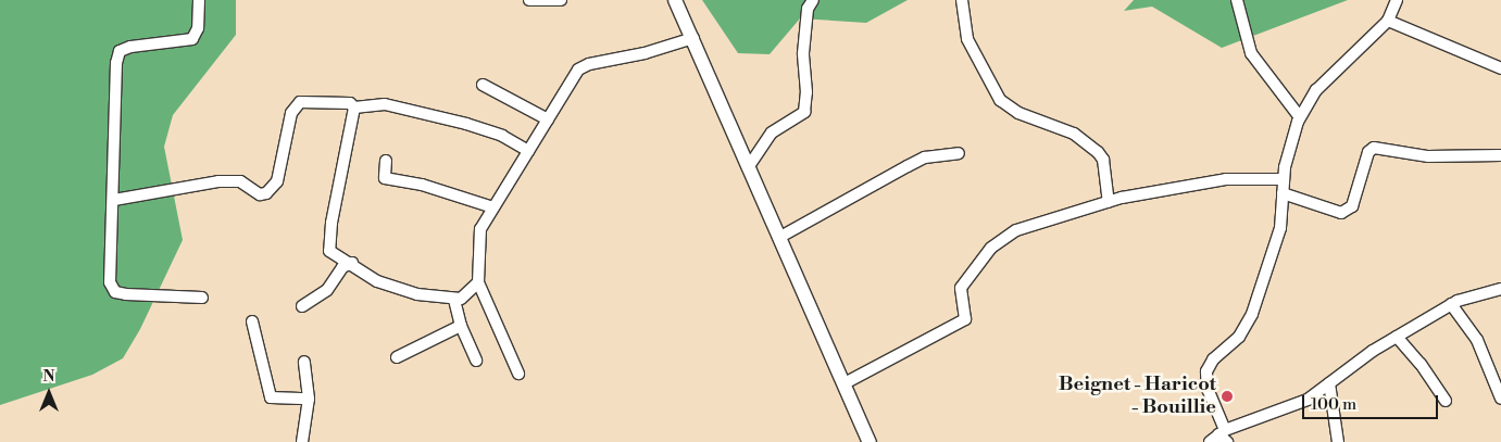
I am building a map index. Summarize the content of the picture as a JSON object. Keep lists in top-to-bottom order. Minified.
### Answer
{"places":["Beignet - Haricot - Bouillie"],"scale_bar":"100 m","north":"top"}
